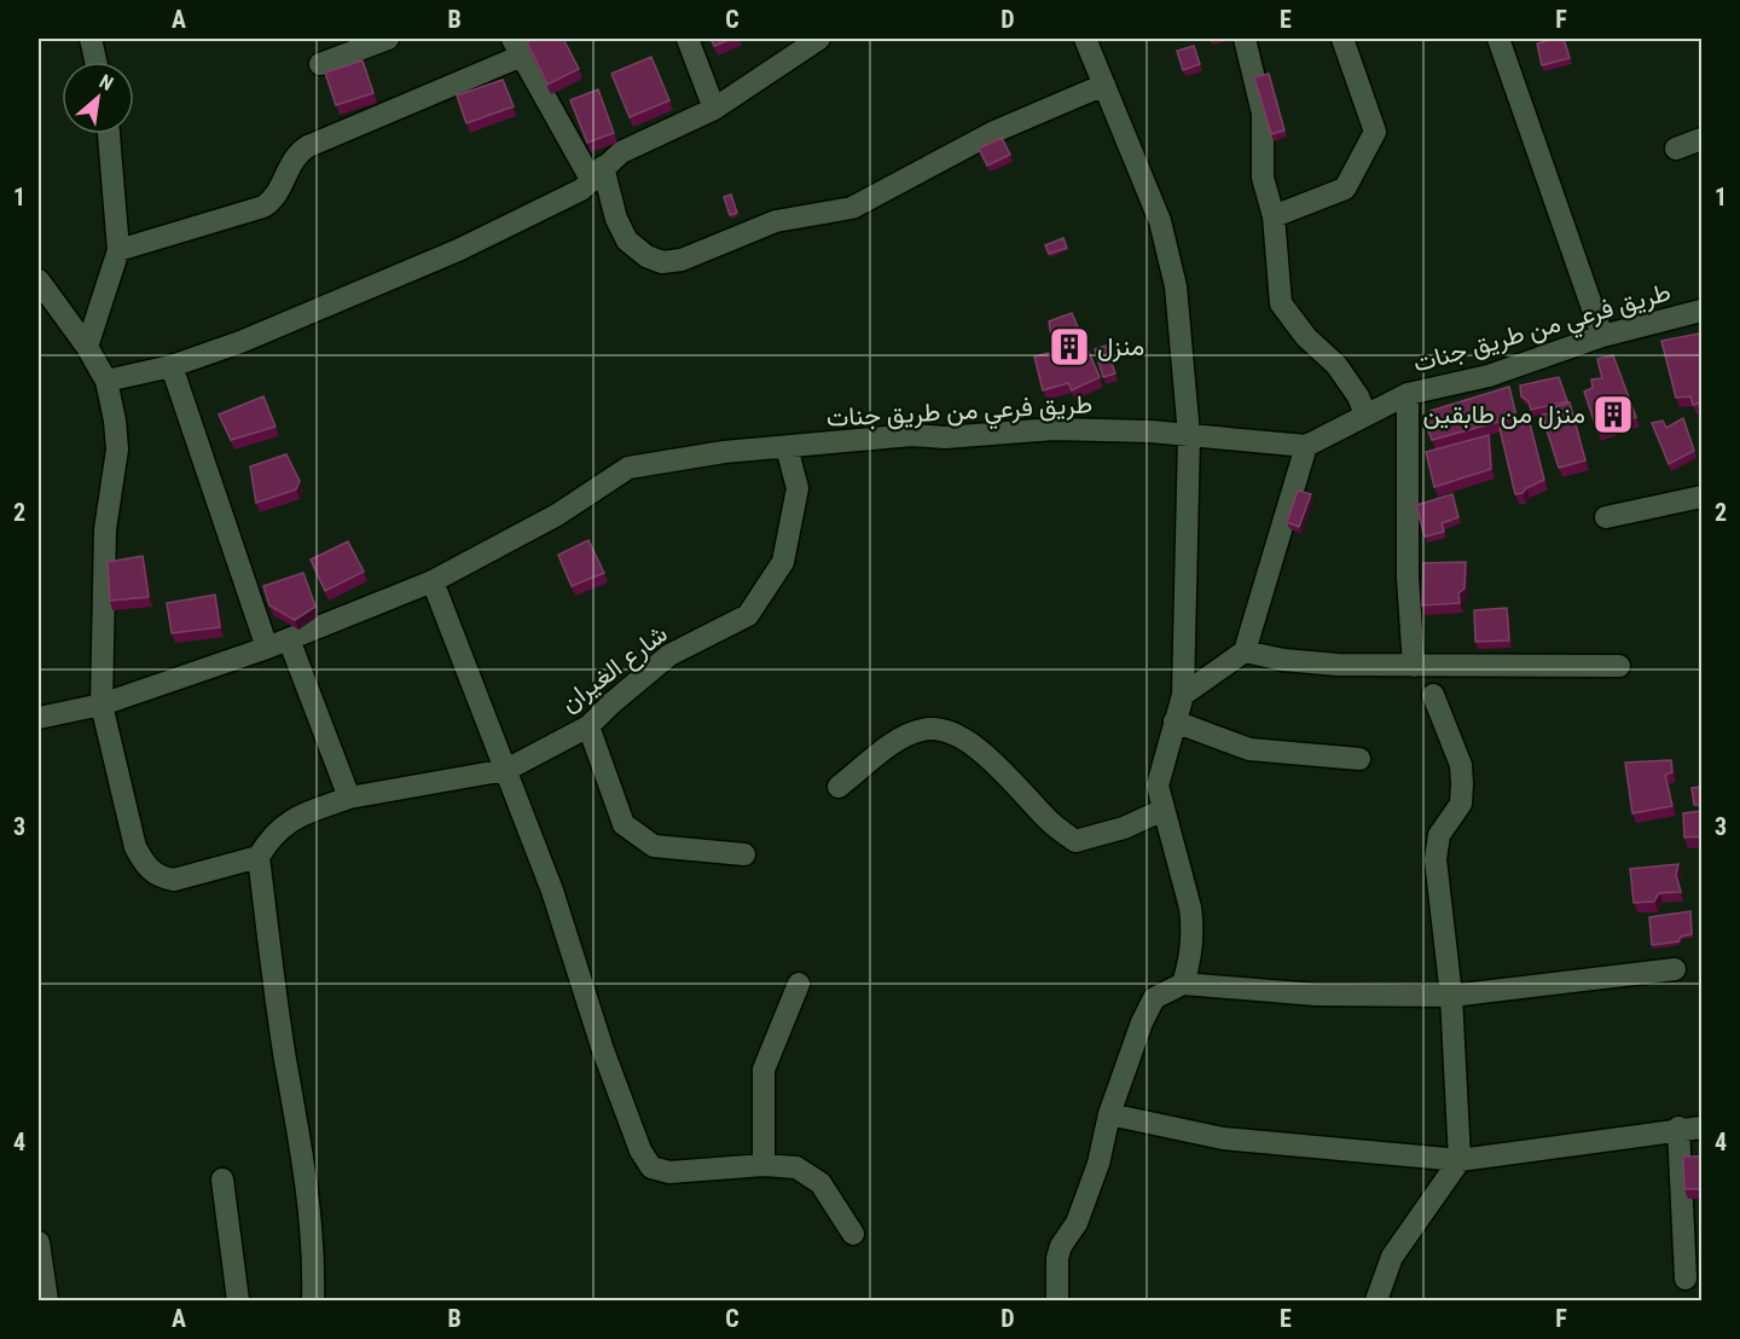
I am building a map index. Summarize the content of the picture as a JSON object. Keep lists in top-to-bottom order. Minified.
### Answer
{"streets":{"street":["طريق فرعي من طريق جنات","شارع الغيران"]},"crossings":[["طريق فرعي من طريق جنات","شارع الغيران"]],"places":{"building":["منزل","منزل من طابقين"]},"north":"top right","grid":{"columns":["A","B","C","D","E","F"],"rows":["1","2","3","4"]}}
